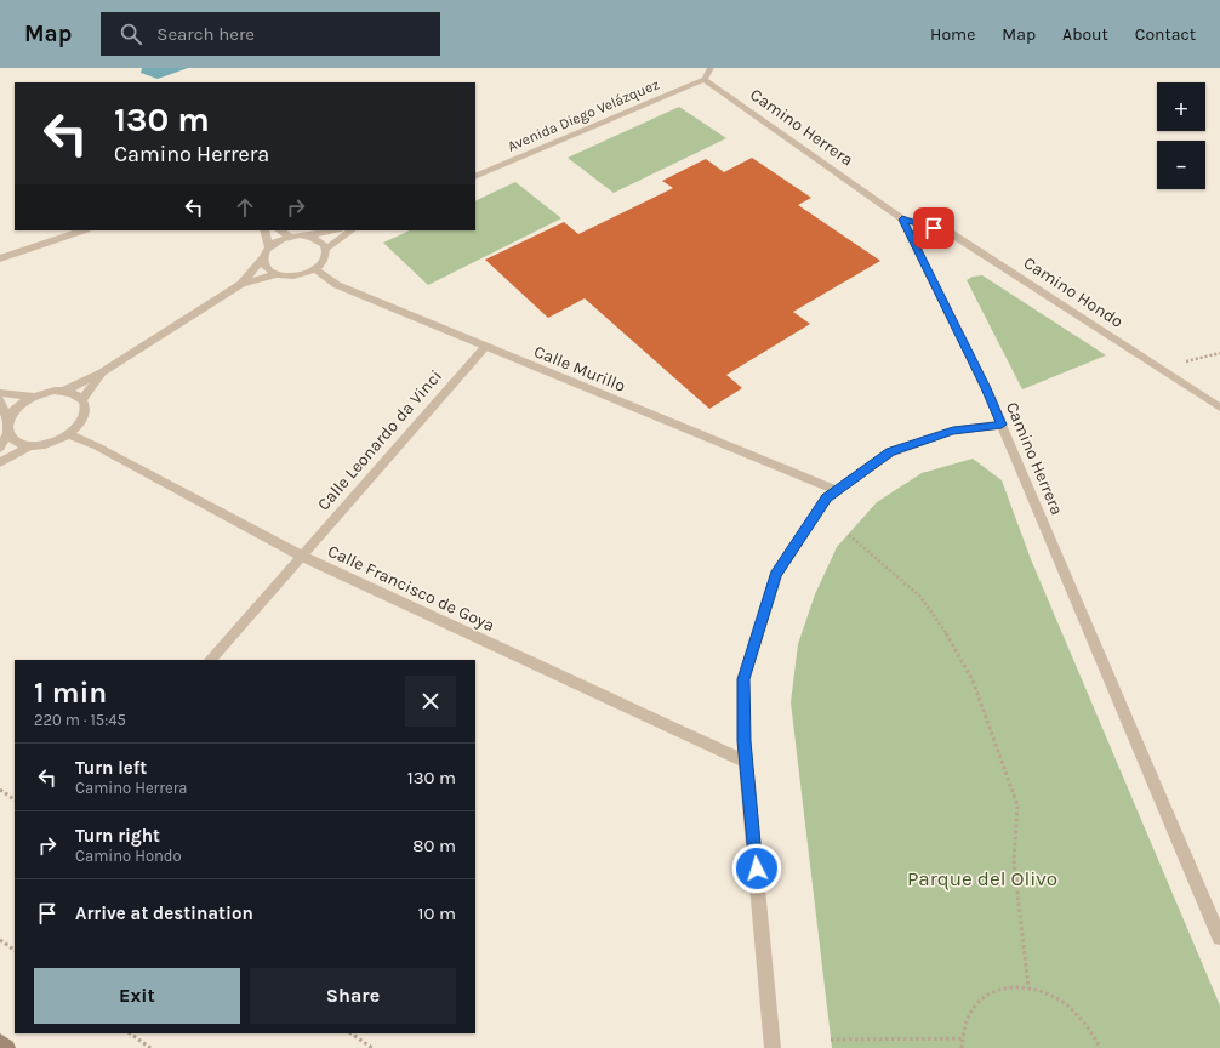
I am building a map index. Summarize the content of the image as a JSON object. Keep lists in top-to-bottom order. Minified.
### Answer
{"streets":{"street":["Avenida Diego Velázquez","Camino Herrera","Camino Hondo","Calle Murillo","Calle Leonardo da Vinci","Calle Francisco de Goya"]},"crossings":[["Avenida Diego Velázquez","Camino Herrera"],["Camino Herrera","Camino Hondo"],["Calle Murillo","Calle Leonardo da Vinci"],["Calle Leonardo da Vinci","Calle Francisco de Goya"]],"parks":["Parque del Olivo"],"page":{"header":"Map","search":"Search here","nav":["Home","Map","About","Contact"],"map_buttons":["+","−"],"turn":["130 m","Camino Herrera"],"heading":["1 min","220 m · 15:45"],"list":[{"name":"Turn left","note":"Camino Herrera","value":"130 m"},{"name":"Turn right","note":"Camino Hondo","value":"80 m"},{"name":"Arrive at destination","value":"10 m"}],"buttons":["Exit","Share"]}}
